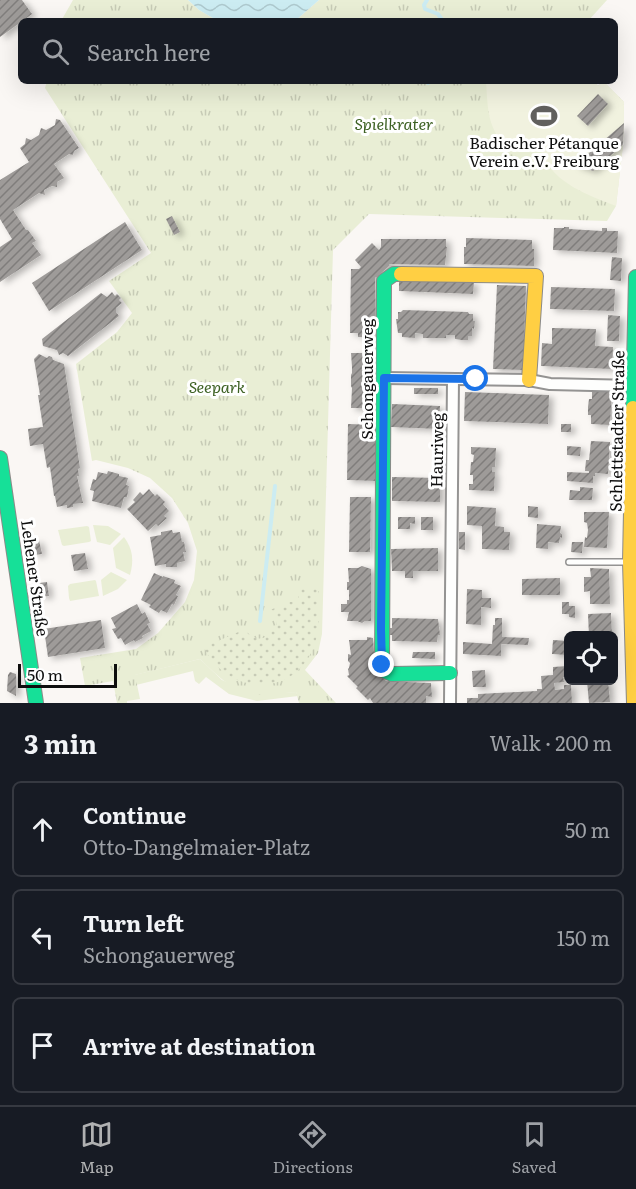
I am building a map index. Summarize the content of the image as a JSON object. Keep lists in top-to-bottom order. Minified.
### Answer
{"streets":{"street":["Schongauerweg","Schlettstadter Straße","Hauriweg","Lehener Straße"]},"crossings":[["Schongauerweg","Hauriweg"]],"parks":["Spielkrater","Seepark"],"places":{"sports":["Badischer Pétanque Verein e.V. Freiburg"]},"scale_bar":"50 m","page":{"search":"Search here","scale":"50 m","heading":["3 min","Walk · 200 m"],"list":[["Continue","Otto-Dangelmaier-Platz","50 m"],["Turn left","Schongauerweg","150 m"],"Arrive at destination"],"nav":["Map","Directions","Saved"]}}
